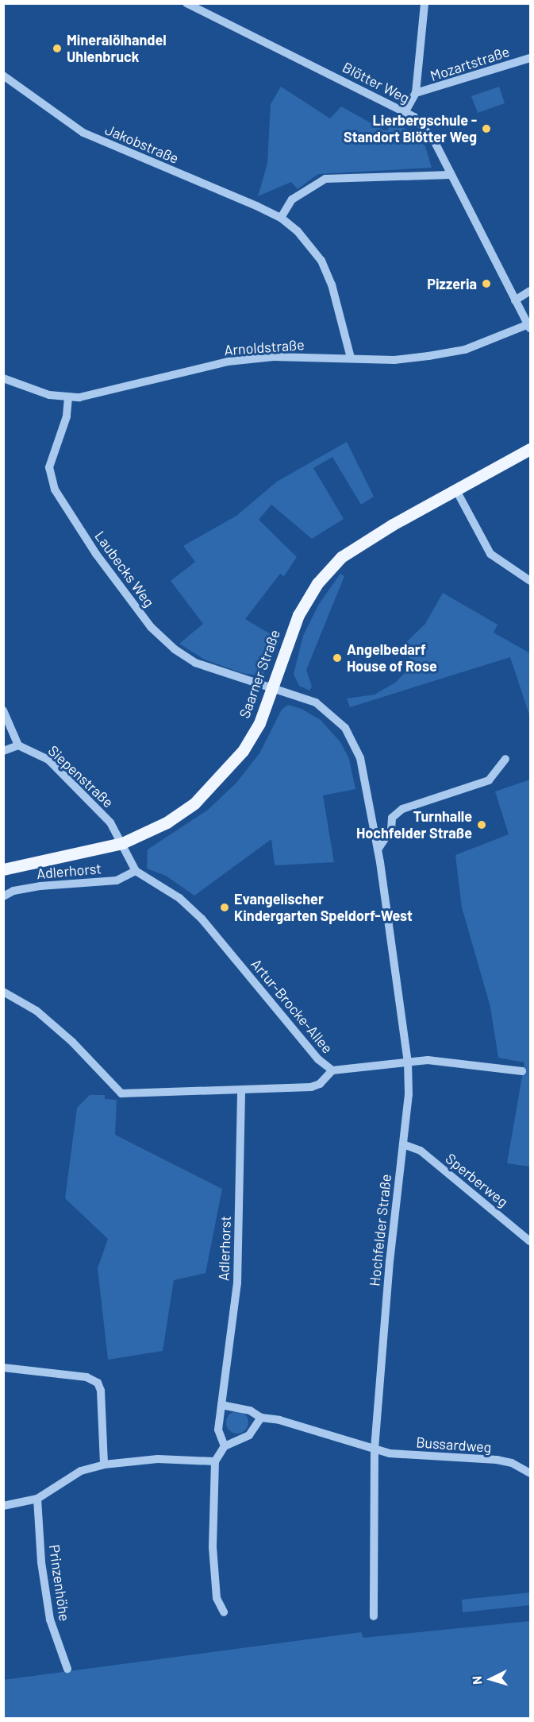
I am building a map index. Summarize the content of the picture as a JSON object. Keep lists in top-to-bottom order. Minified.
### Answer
{"streets":{"main road":["Saarner Straße"],"street":["Mozartstraße","Blötter Weg","Jakobstraße","Arnoldstraße","Laubecks Weg","Siepenstraße","Adlerhorst","Artur-Brocke-Allee","Sperberweg","Hochfelder Straße","Bussardweg","Prinzenhöhe"]},"crossings":[["Blötter Weg","Arnoldstraße"],["Jakobstraße","Arnoldstraße"],["Arnoldstraße","Laubecks Weg"],["Laubecks Weg","Saarner Straße"],["Laubecks Weg","Hochfelder Straße"],["Saarner Straße","Siepenstraße"],["Saarner Straße","Hochfelder Straße"],["Adlerhorst","Artur-Brocke-Allee"],["Artur-Brocke-Allee","Hochfelder Straße"],["Sperberweg","Hochfelder Straße"],["Hochfelder Straße","Bussardweg"]],"places":["Mineralölhandel Uhlenbruck","Lierbergschule - Standort Blötter Weg","Pizzeria","Angelbedarf House of Rose","Turnhalle Hochfelder Straße","Evangelischer Kindergarten Speldorf-West"],"north":"left"}
